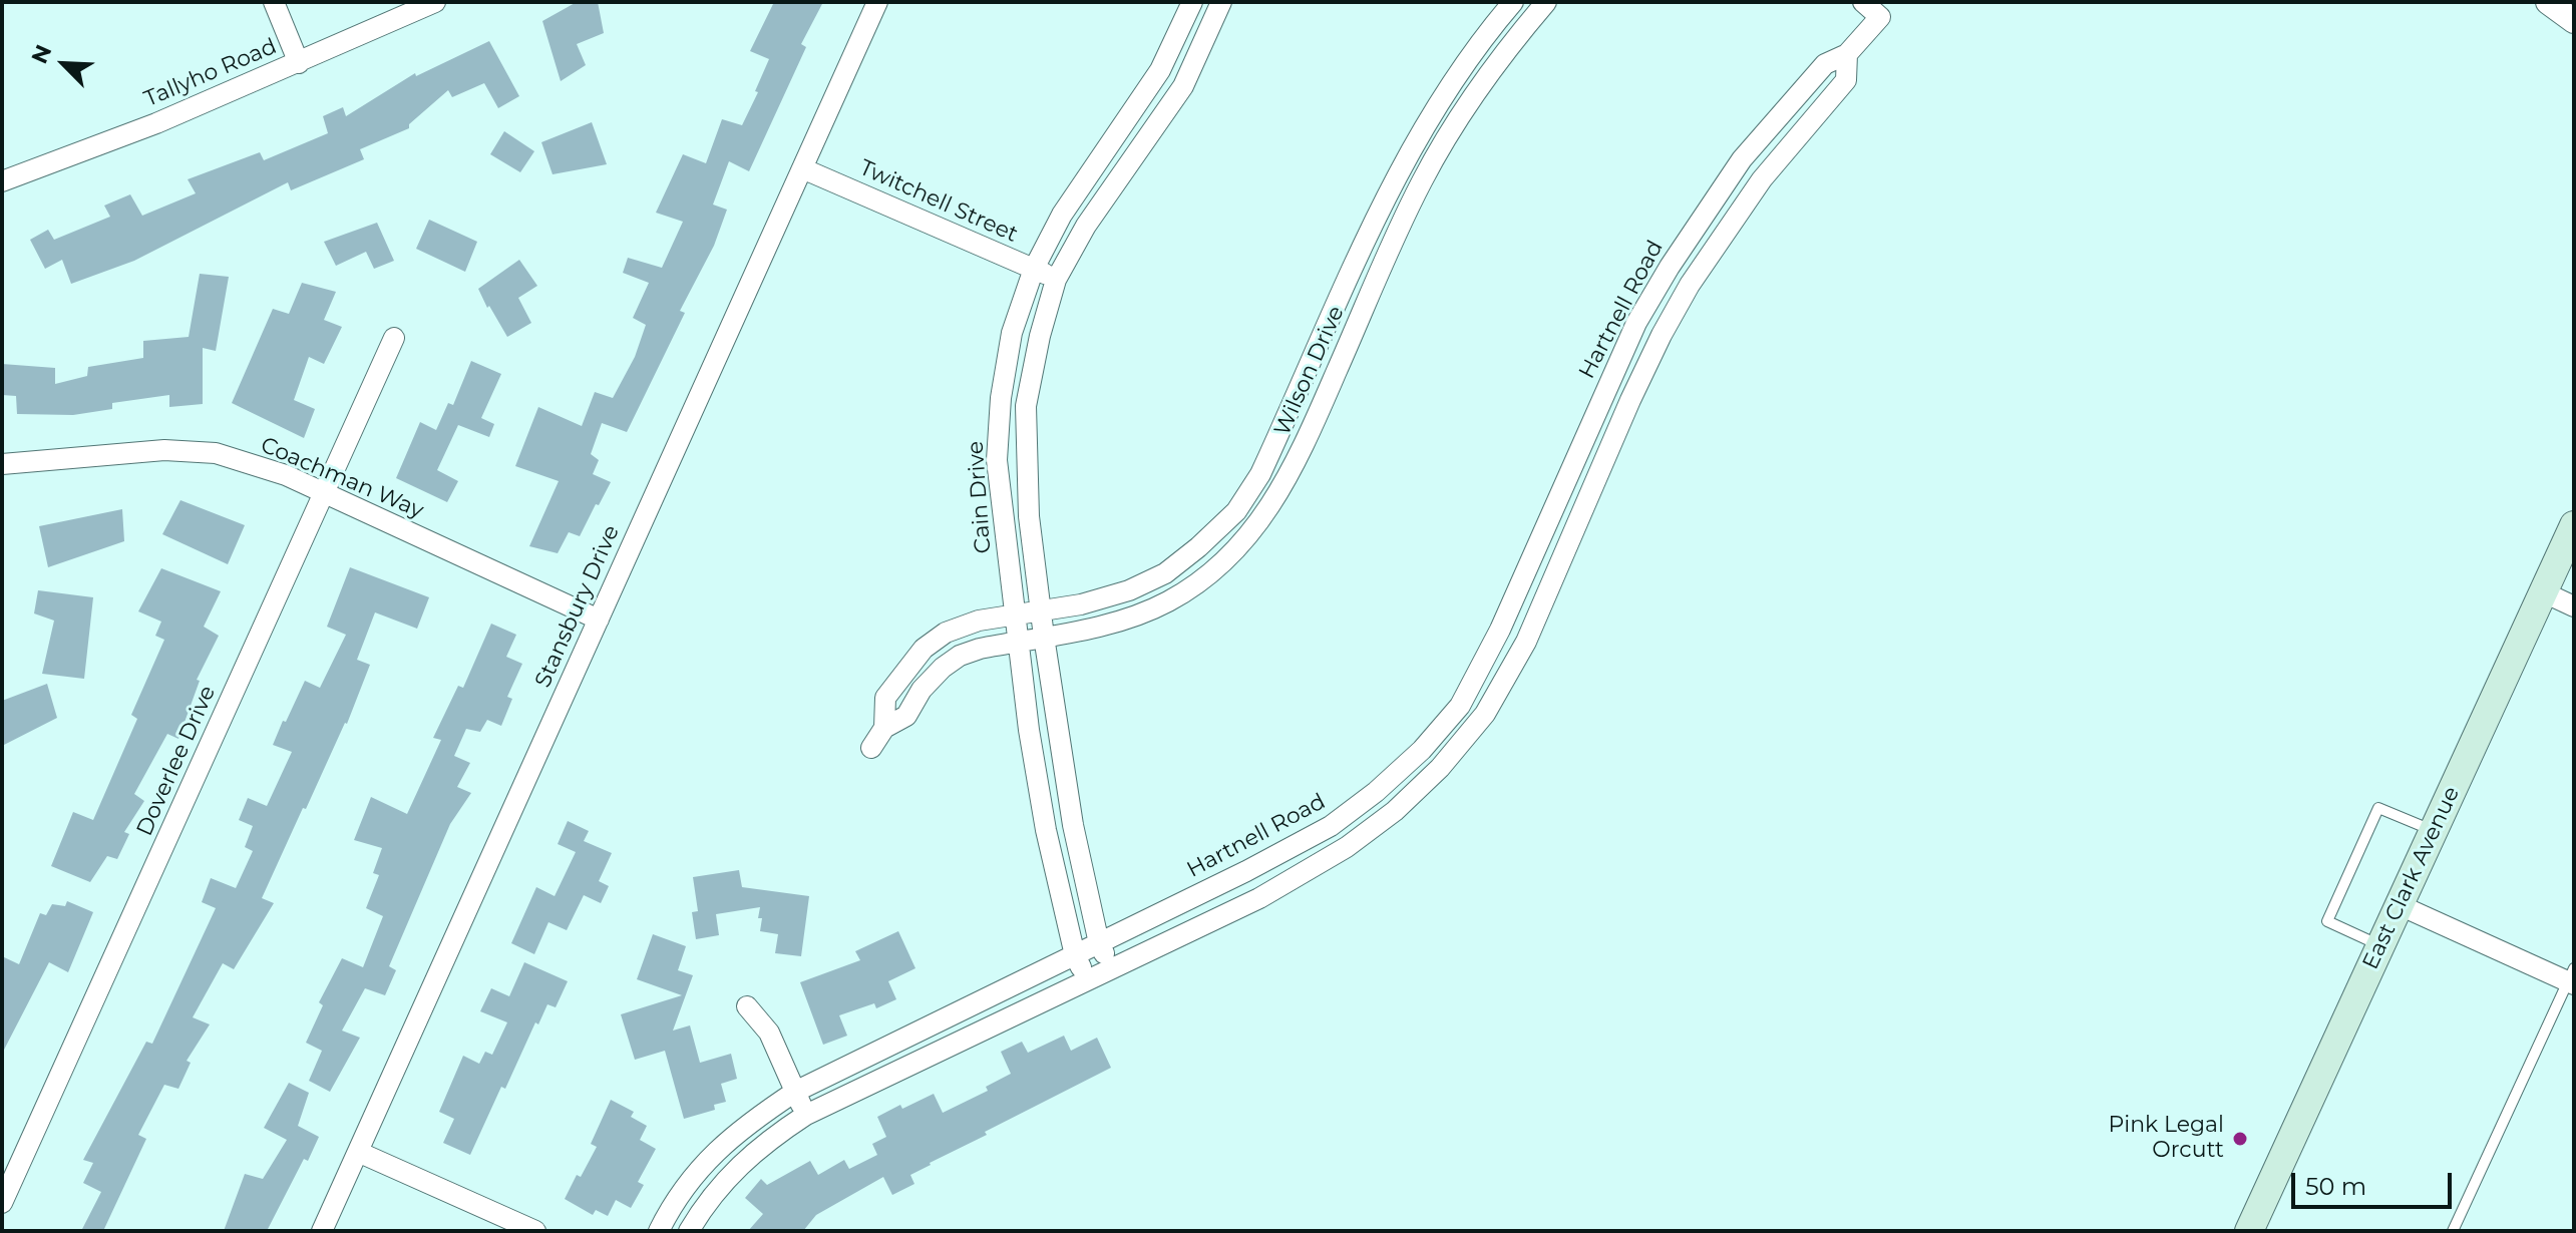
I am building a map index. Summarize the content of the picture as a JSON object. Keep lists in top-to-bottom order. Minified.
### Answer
{"streets":{"main road":["East Clark Avenue"],"street":["Tallyho Road","Twitchell Street","Hartnell Road","Wilson Drive","Coachman Way","Cain Drive","Stansbury Drive","Doverlee Drive"]},"crossings":[["Twitchell Street","Cain Drive"],["Twitchell Street","Stansbury Drive"],["Hartnell Road","Cain Drive"],["Wilson Drive","Cain Drive"],["Coachman Way","Stansbury Drive"],["Coachman Way","Doverlee Drive"]],"places":["Pink Legal Orcutt"],"scale_bar":"50 m","north":"top left"}
